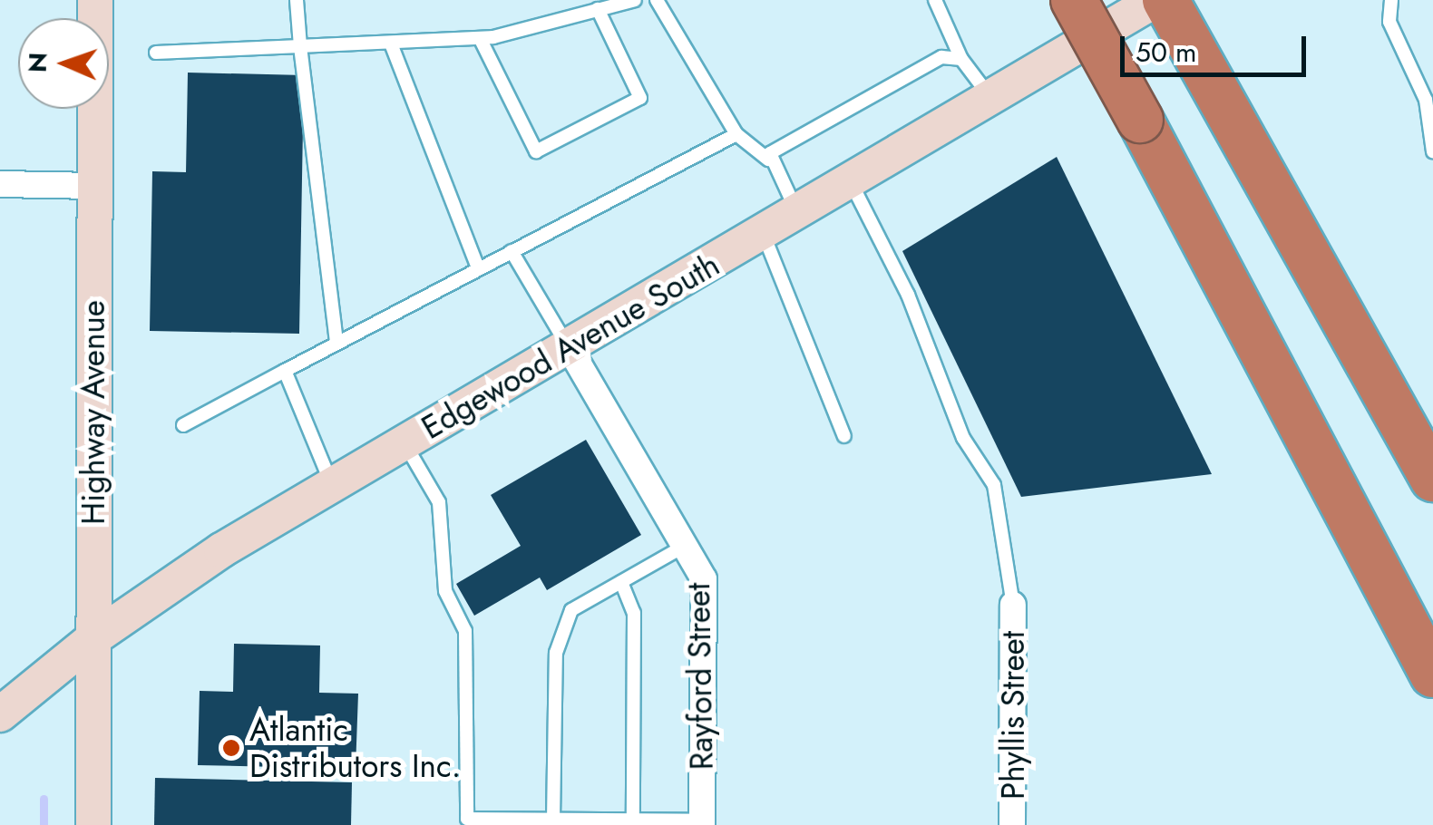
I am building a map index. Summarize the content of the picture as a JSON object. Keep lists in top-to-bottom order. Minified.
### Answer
{"streets":{"main road":["Edgewood Avenue South","Highway Avenue"],"street":["Rayford Street","Phyllis Street"]},"crossings":[["Edgewood Avenue South","Highway Avenue"],["Edgewood Avenue South","Rayford Street"]],"places":["Atlantic Distributors Inc."],"scale_bar":"50 m","north":"left"}
